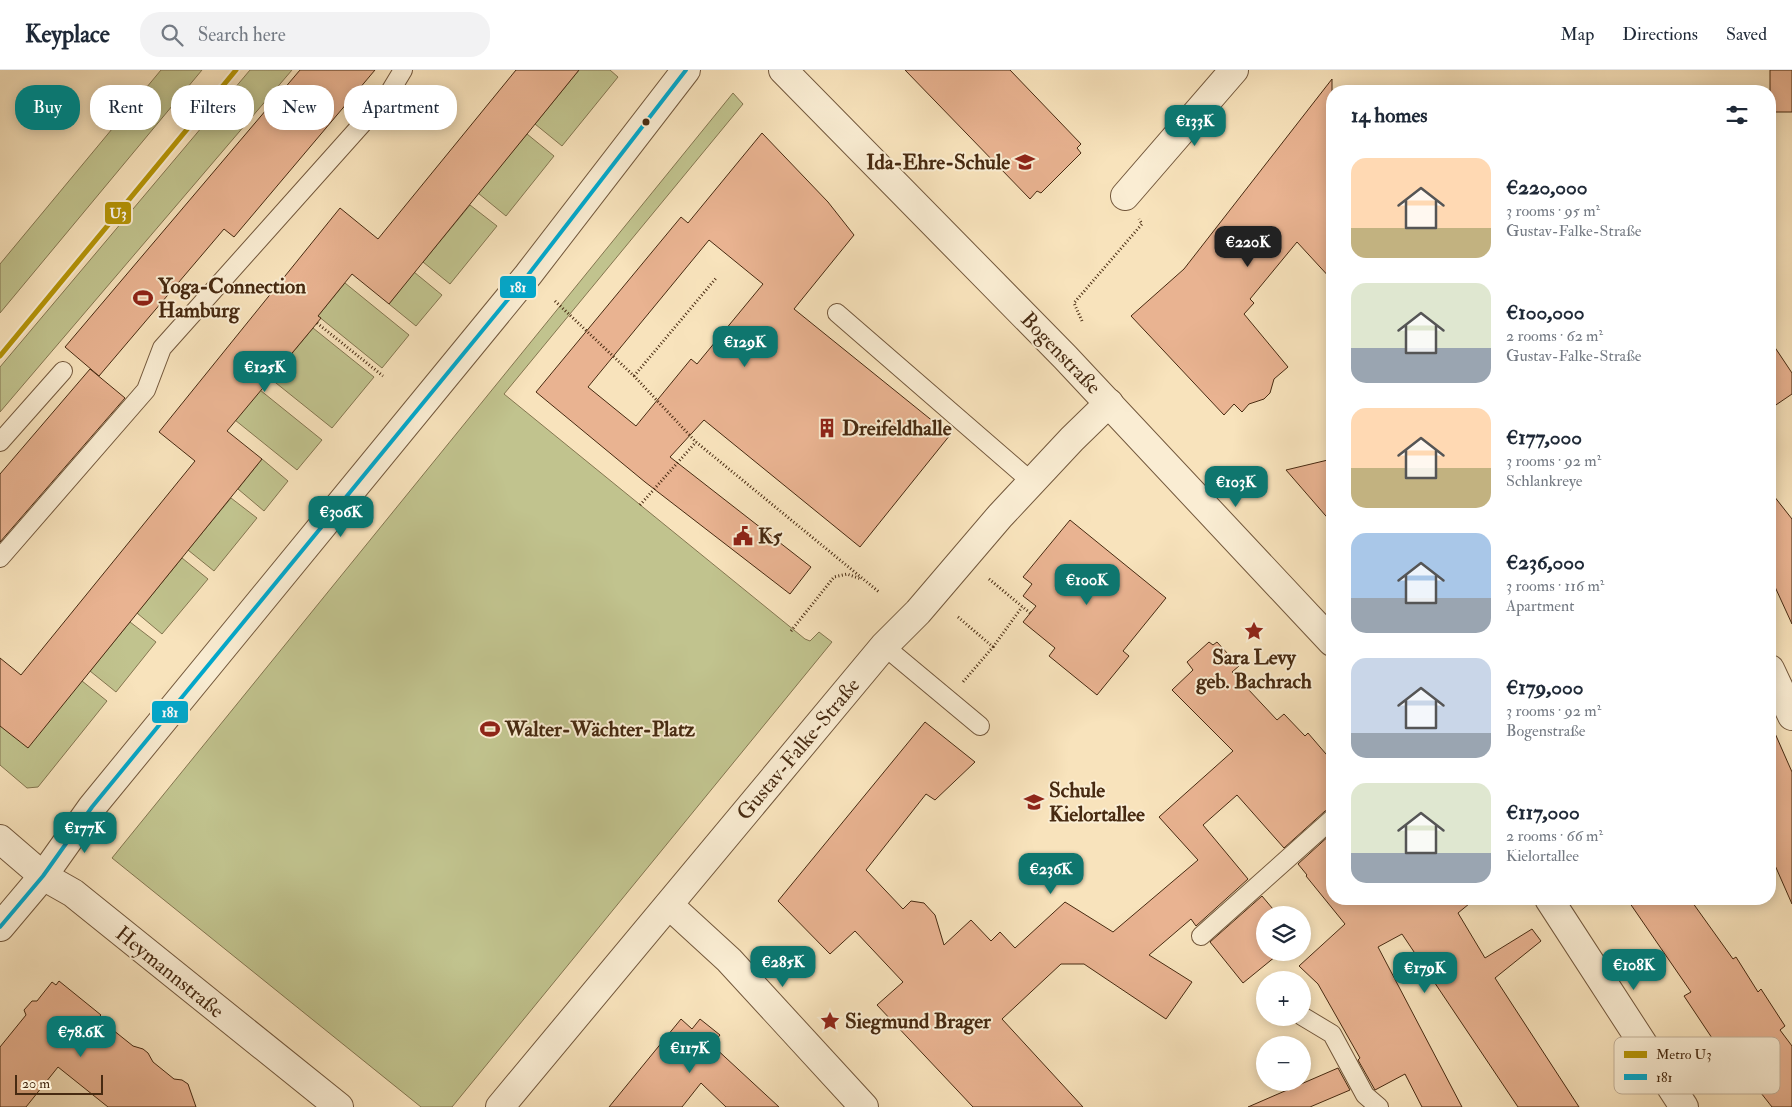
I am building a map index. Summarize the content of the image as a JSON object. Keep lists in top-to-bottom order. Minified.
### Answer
{"streets":{"street":["Bogenstraße","Gustav-Falke-Straße","Heymannstraße"]},"crossings":[["Bogenstraße","Gustav-Falke-Straße"]],"places":{"school or university":["Ida-Ehre-Schule","Schule Kielortallee"],"sports":["Yoga-Connection Hamburg","Walter-Wächter-Platz"],"building":["Dreifeldhalle"],"public building":["K5"],"place":["Sara Levy geb. Bachrach","Siegmund Brager"]},"lines":["metro line U3","transit line 181"],"legend":["Metro U3","181"],"scale_bar":"20 m","page":{"header":"Keyplace","search":"Search here","nav":["Map","Directions","Saved"],"chip":["Buy","Rent","Filters","New","Apartment"],"heading":"14 homes","price":["€133K","€220K","€129K","€125K","€103K","€306K","€100K","€177K","€236K","€285K","€108K","€179K","€78.6K","€117K"],"list":[{"name":"€220,000","note":"3 rooms · 95 m² · Gustav-Falke-Straße"},{"name":"€100,000","note":"2 rooms · 62 m² · Gustav-Falke-Straße"},{"name":"€177,000","note":"3 rooms · 92 m² · Schlankreye"},{"name":"€236,000","note":"3 rooms · 116 m² · Apartment"},{"name":"€179,000","note":"3 rooms · 92 m² · Bogenstraße"},{"name":"€117,000","note":"2 rooms · 66 m² · Kielortallee"}],"map_buttons":["+","−"],"scale":"20 m"}}
